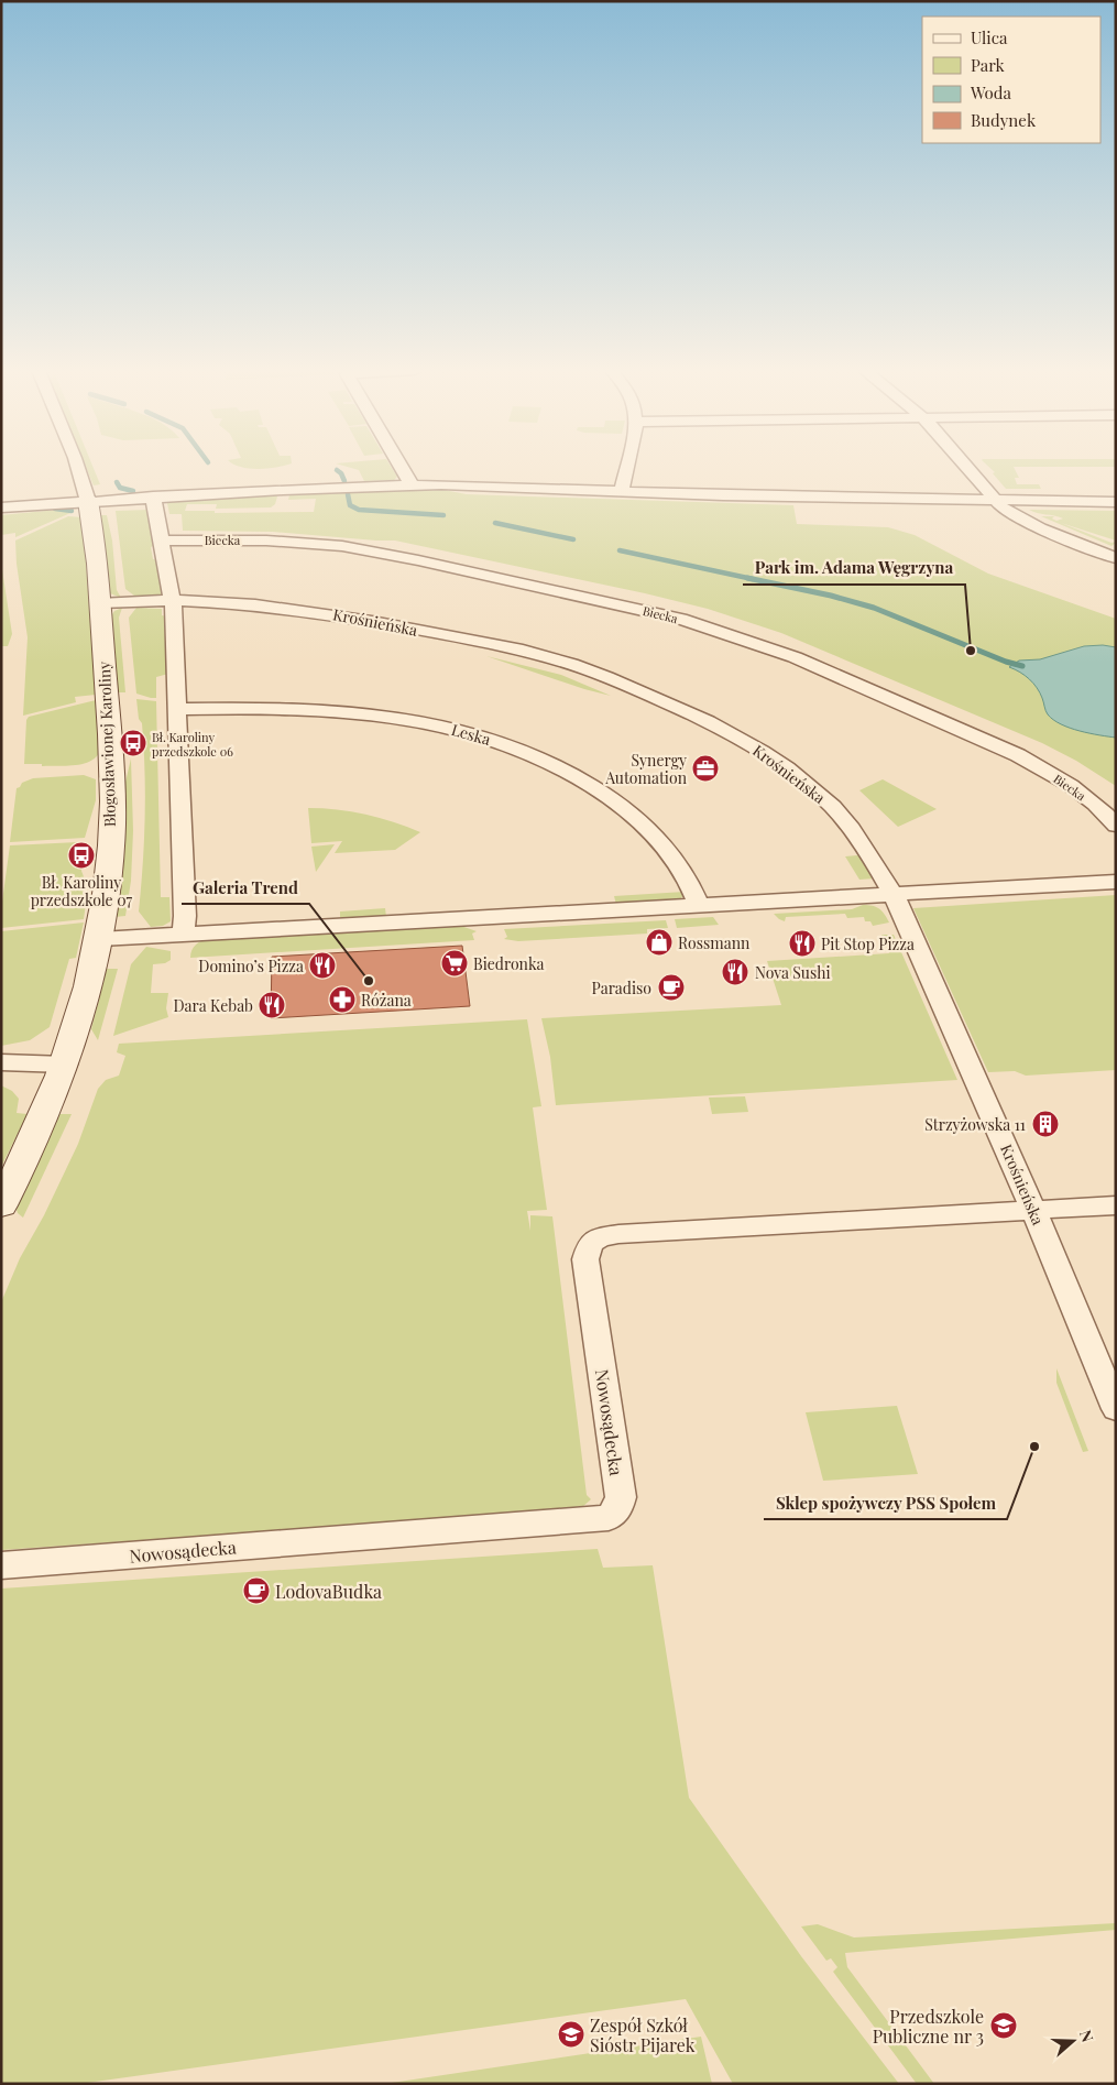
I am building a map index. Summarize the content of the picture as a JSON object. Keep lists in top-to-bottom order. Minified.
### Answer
{"streets":{"street":["Biecka","Krośnieńska","Leska","Błogosławionej Karoliny","Nowosądecka"]},"crossings":[["Krośnieńska","Błogosławionej Karoliny"],["Krośnieńska","Nowosądecka"]],"places":{"other":["Park im. Adama Węgrzyna","Galeria Trend","Sklep spożywczy PSS Społem"],"bus stop":["Bł. Karoliny przedszkole 06","Bł. Karoliny przedszkole 07"],"office":["Synergy Automation"],"shop":["Rossmann"],"restaurant":["Pit Stop Pizza","Domino’s Pizza","Nova Sushi","Dara Kebab"],"supermarket":["Biedronka"],"cafe":["Paradiso","LodovaBudka"],"pharmacy":["Różana"],"building":["Strzyżowska 11"],"school or university":["Przedszkole Publiczne nr 3","Zespół Szkół Sióstr Pijarek"]},"legend":["Ulica","Park","Woda","Budynek"],"north":"right"}
